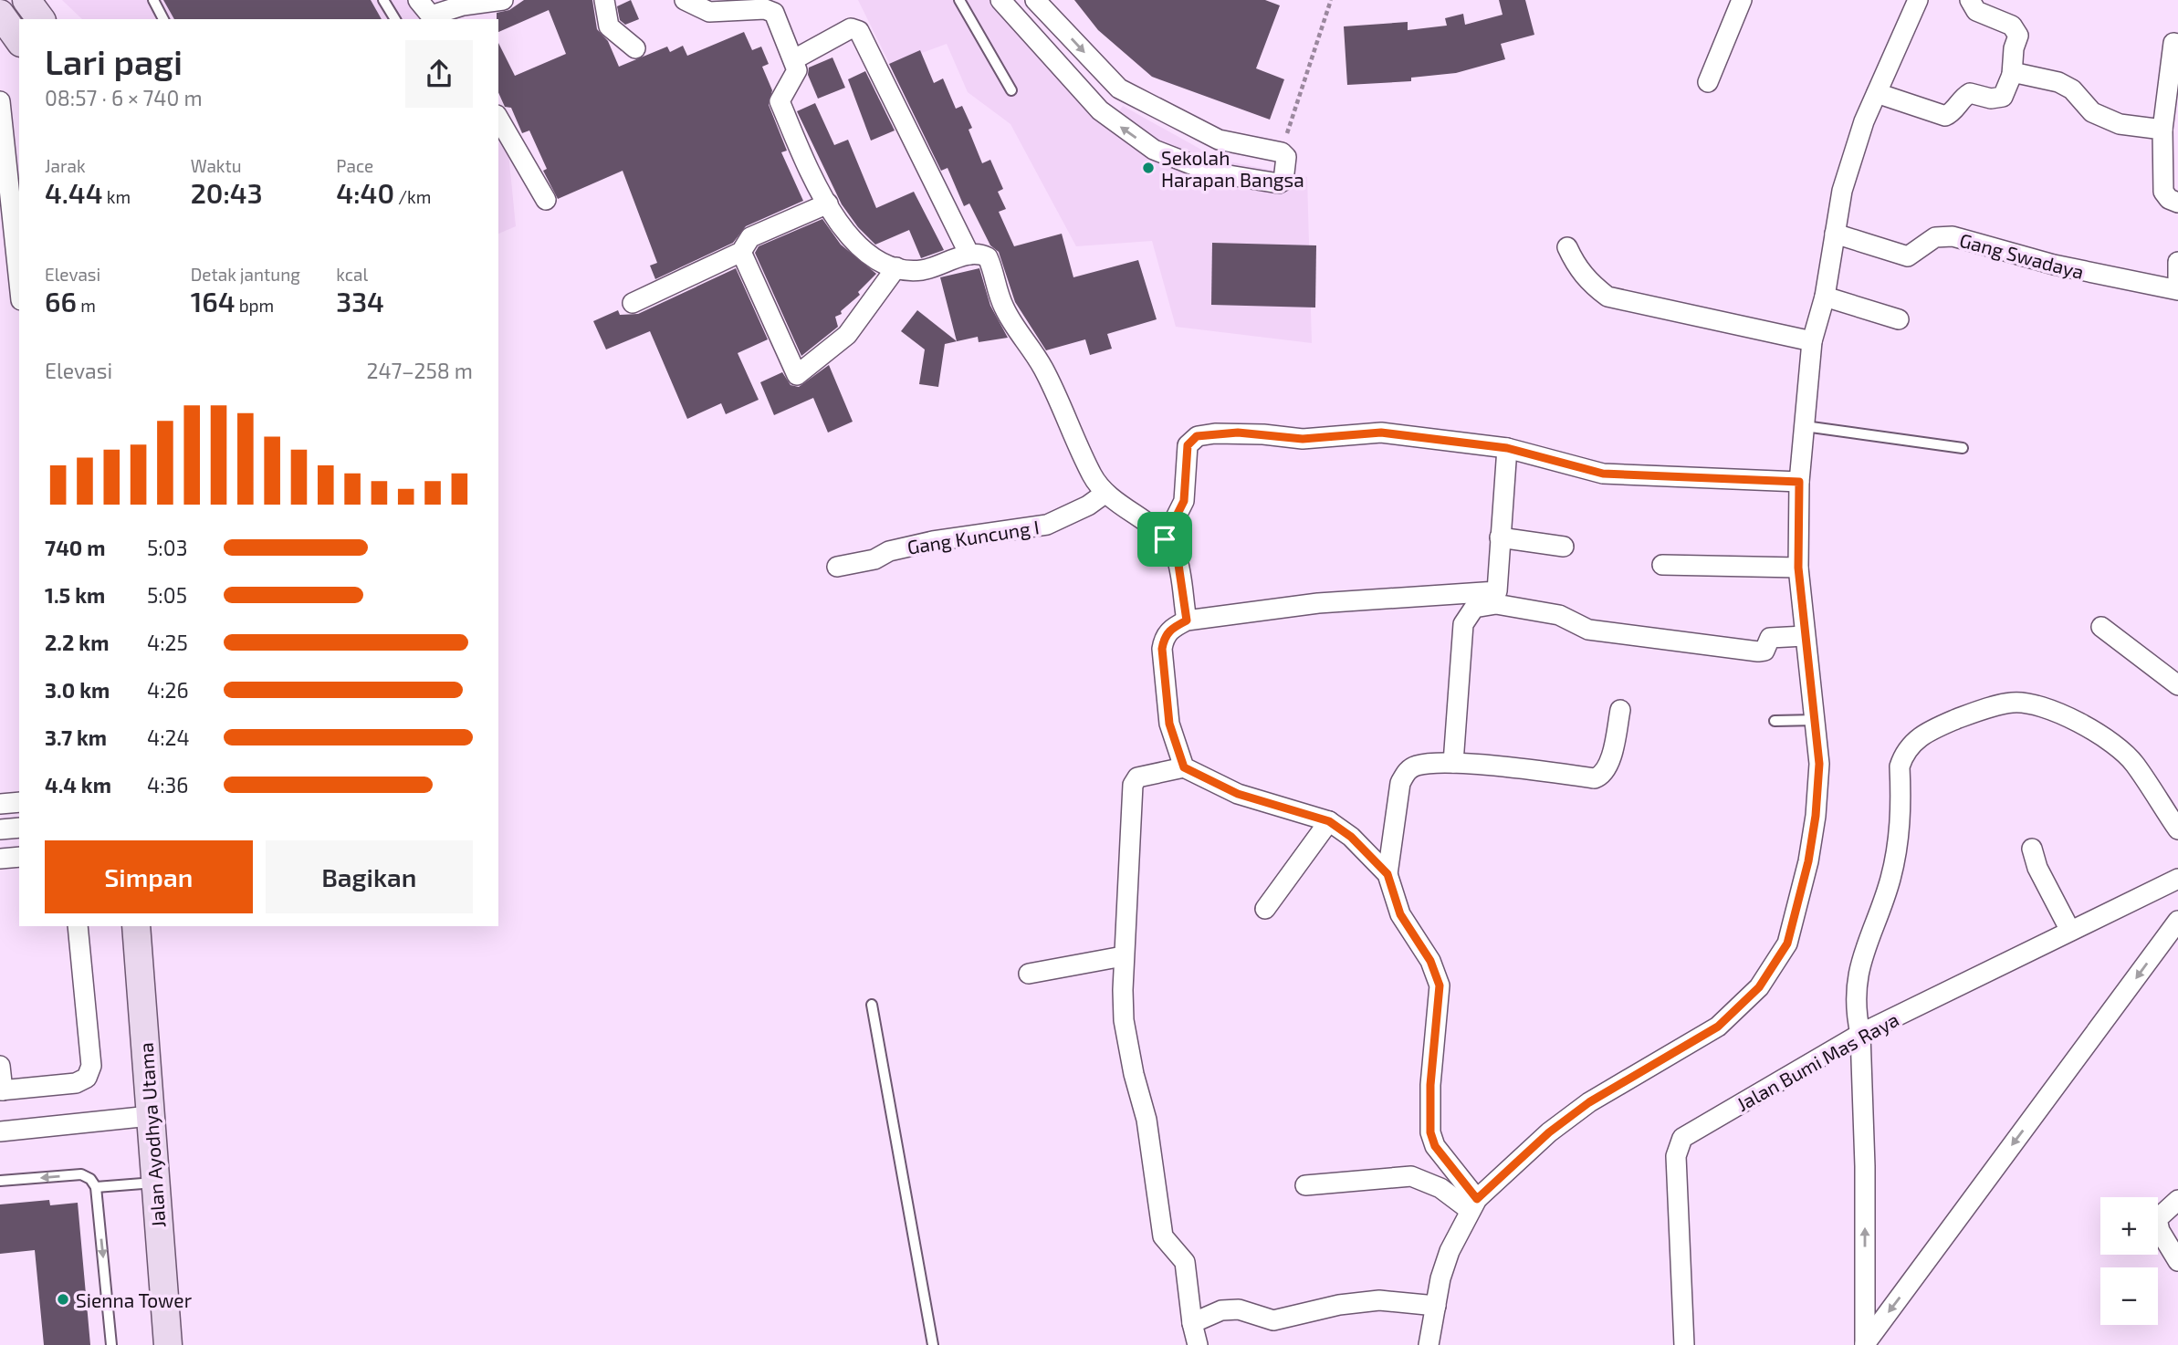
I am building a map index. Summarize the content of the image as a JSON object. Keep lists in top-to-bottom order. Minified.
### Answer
{"streets":{"street":["Gang Swadaya","Gang Kuncung I","Jalan Bumi Mas Raya","Jalan Ayodhya Utama"]},"places":["Sekolah Harapan Bangsa","Sienna Tower"],"page":{"heading":["Lari pagi","08:57 · 6 × 740 m"],"stats":[["Jarak","4.44 km"],["Waktu","20:43"],["Pace","4:40 /km"],["Elevasi","66 m"],["Detak jantung","164 bpm"],["kcal","334"]],"chart":["Elevasi","247–258 m"],"list":[{"name":"740 m","note":"5:03"},{"name":"1.5 km","note":"5:05"},{"name":"2.2 km","note":"4:25"},{"name":"3.0 km","note":"4:26"},{"name":"3.7 km","note":"4:24"},{"name":"4.4 km","note":"4:36"}],"buttons":["Simpan","Bagikan"],"map_buttons":["+","−"]}}
